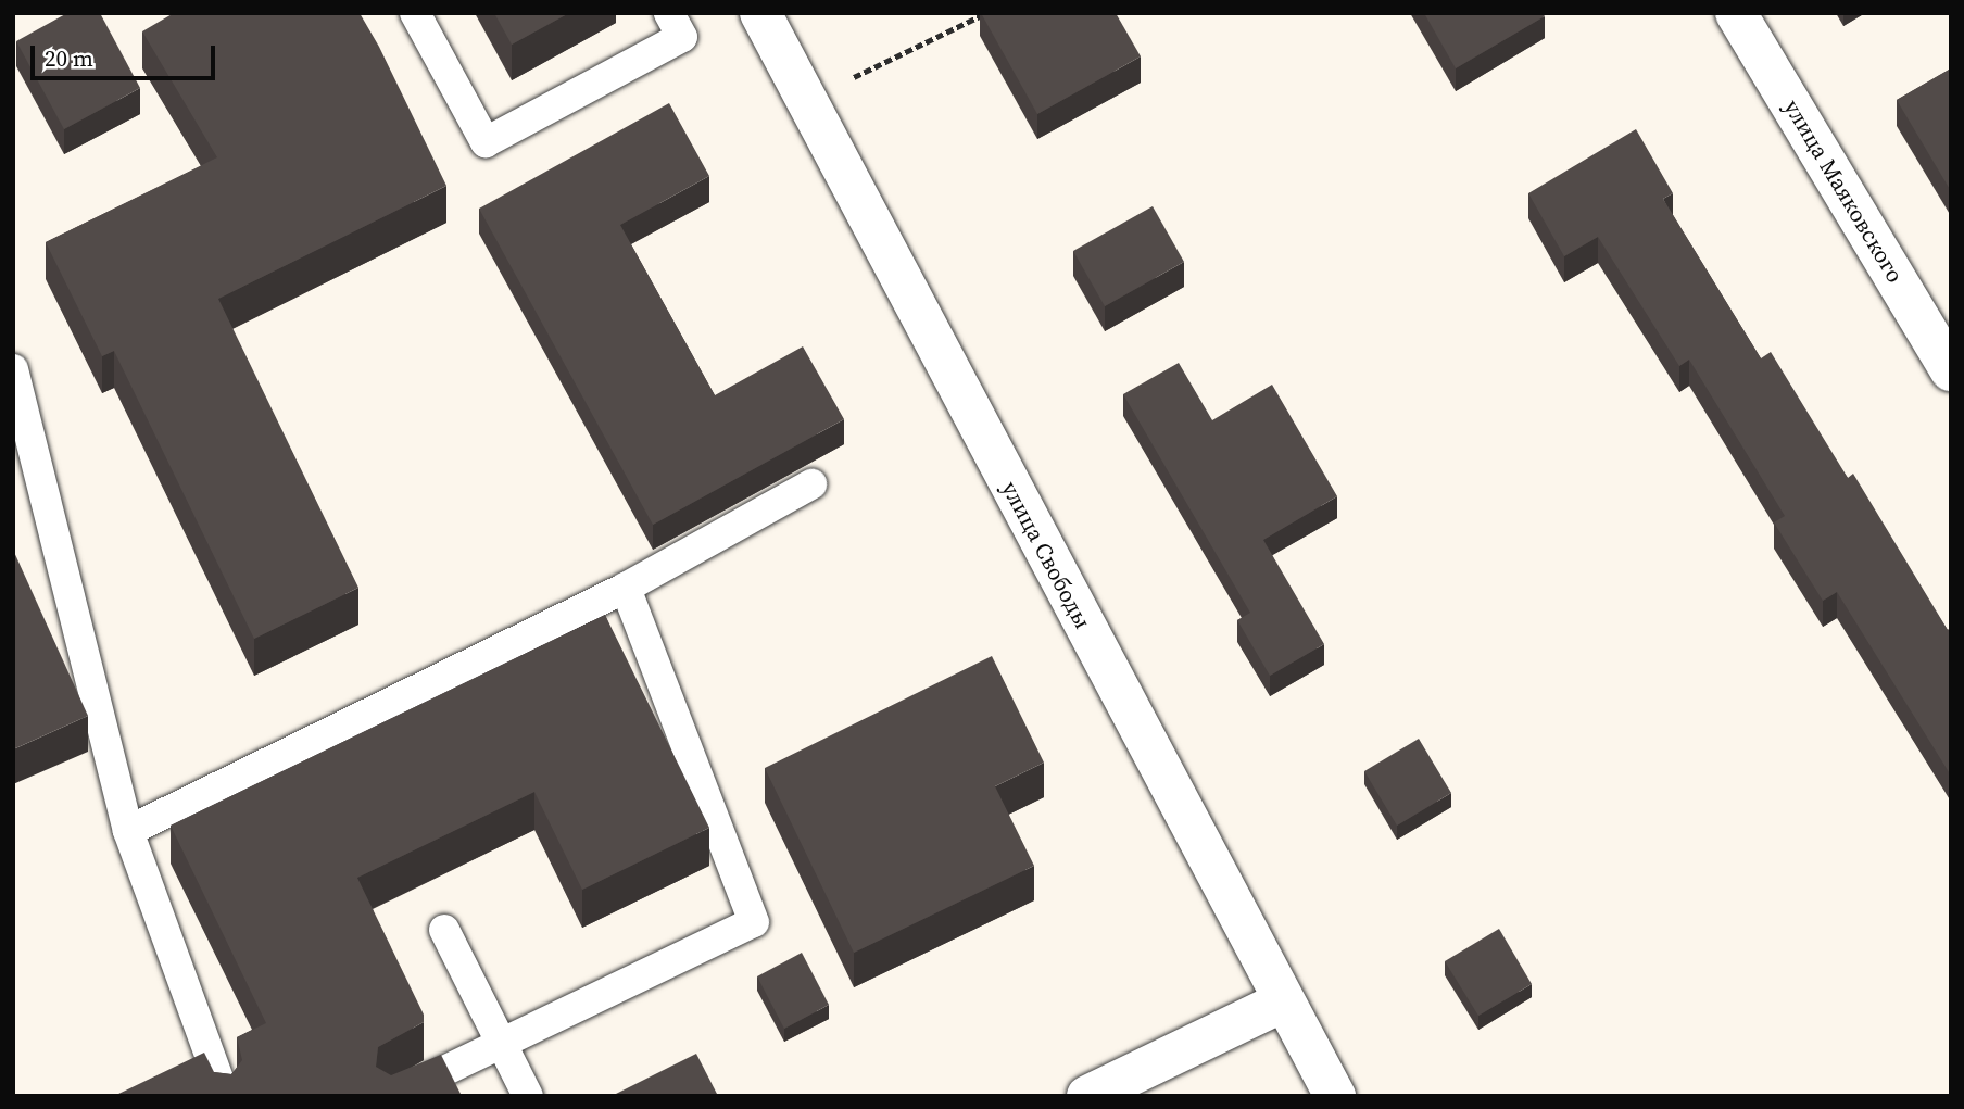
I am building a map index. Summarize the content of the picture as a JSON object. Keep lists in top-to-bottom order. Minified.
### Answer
{"streets":{"street":["улица Маяковского","улица Свободы"]},"scale_bar":"20 m"}
